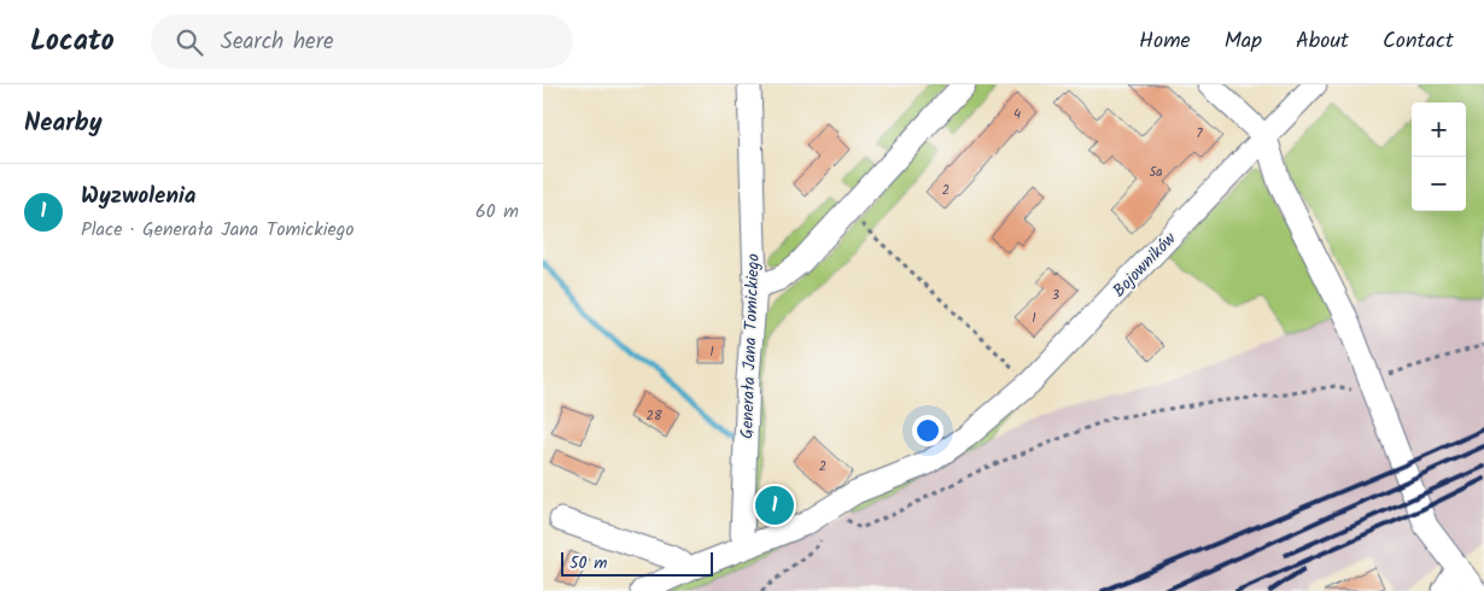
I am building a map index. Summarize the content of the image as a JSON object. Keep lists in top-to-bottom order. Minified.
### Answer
{"streets":{"street":["Bojowników","Generała Jana Tomickiego"]},"crossings":[["Bojowników","Generała Jana Tomickiego"]],"house_numbers":["4","7","5a","2","3","1","1","28","2"],"scale_bar":"50 m","page":{"header":"Locato","search":"Search here","nav":["Home","Map","About","Contact"],"heading":"Nearby","map_buttons":["+","−"],"list":[{"mark":"1","name":"Wyzwolenia","note":"Place · Generała Jana Tomickiego","value":"60 m"}],"pins":"1","scale":"50 m"}}
